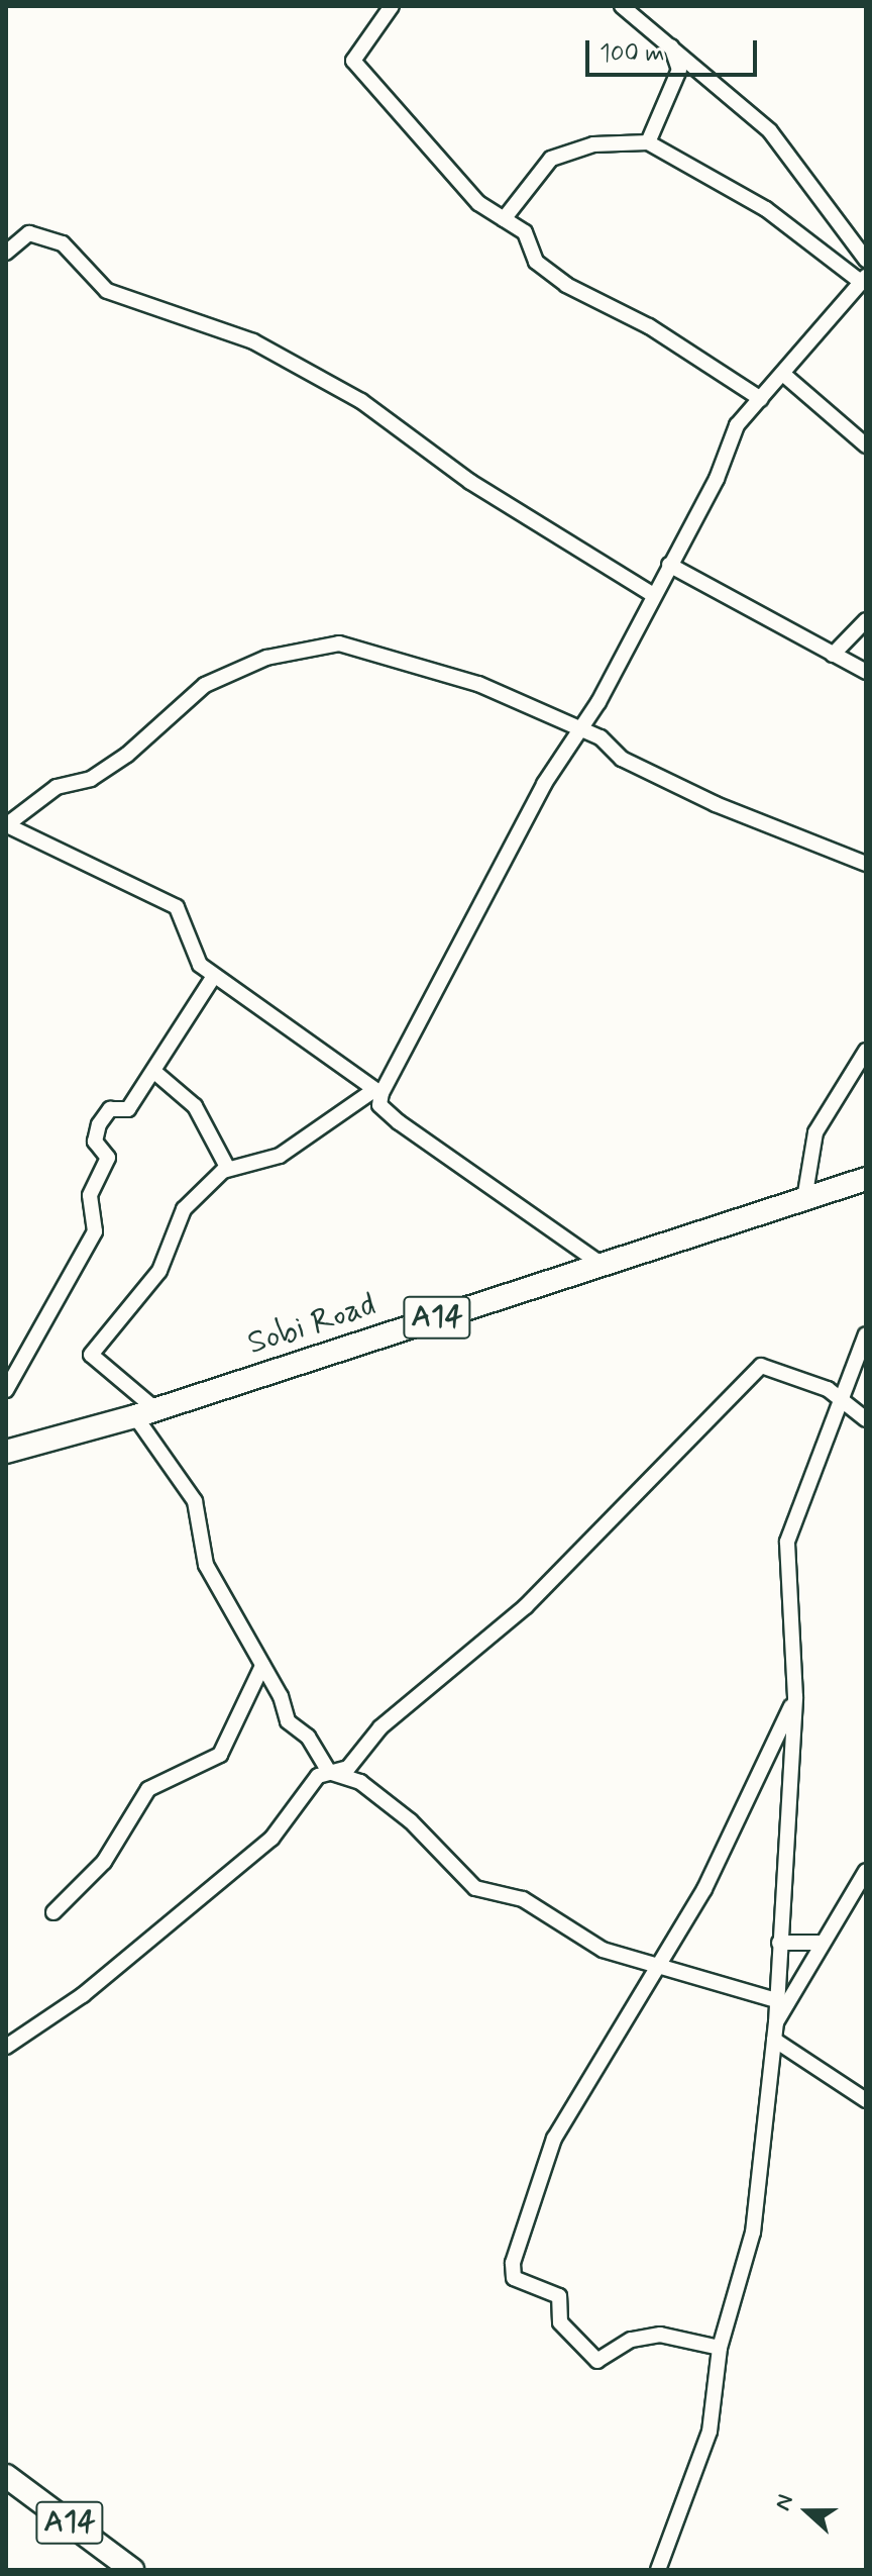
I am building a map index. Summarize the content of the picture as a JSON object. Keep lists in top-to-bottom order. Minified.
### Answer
{"streets":{"highway":["A14","Sobi Road"]},"scale_bar":"100 m","north":"left"}
